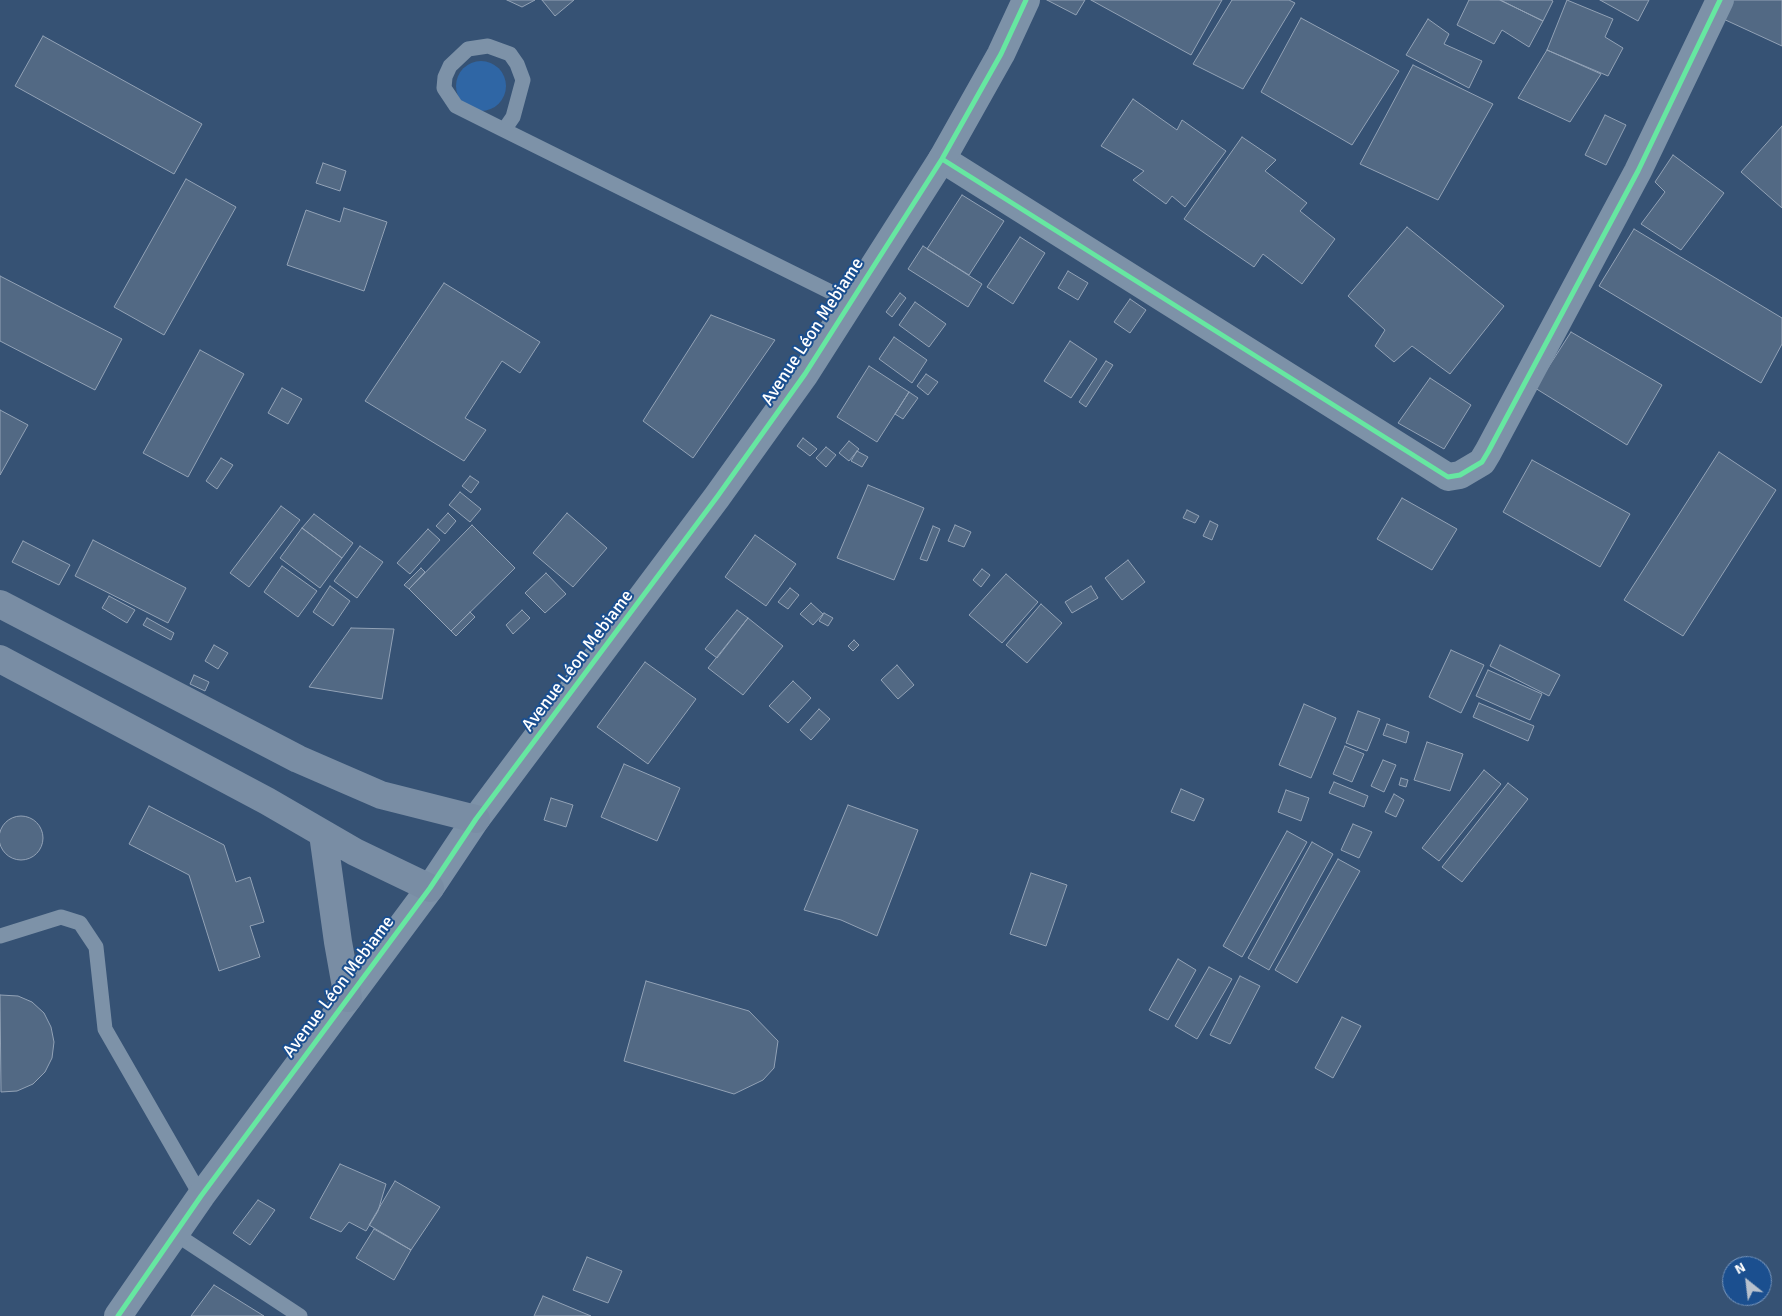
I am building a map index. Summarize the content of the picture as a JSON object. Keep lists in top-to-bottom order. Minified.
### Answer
{"streets":{"street":["Avenue Léon Mebiame"]},"north":"top left"}
